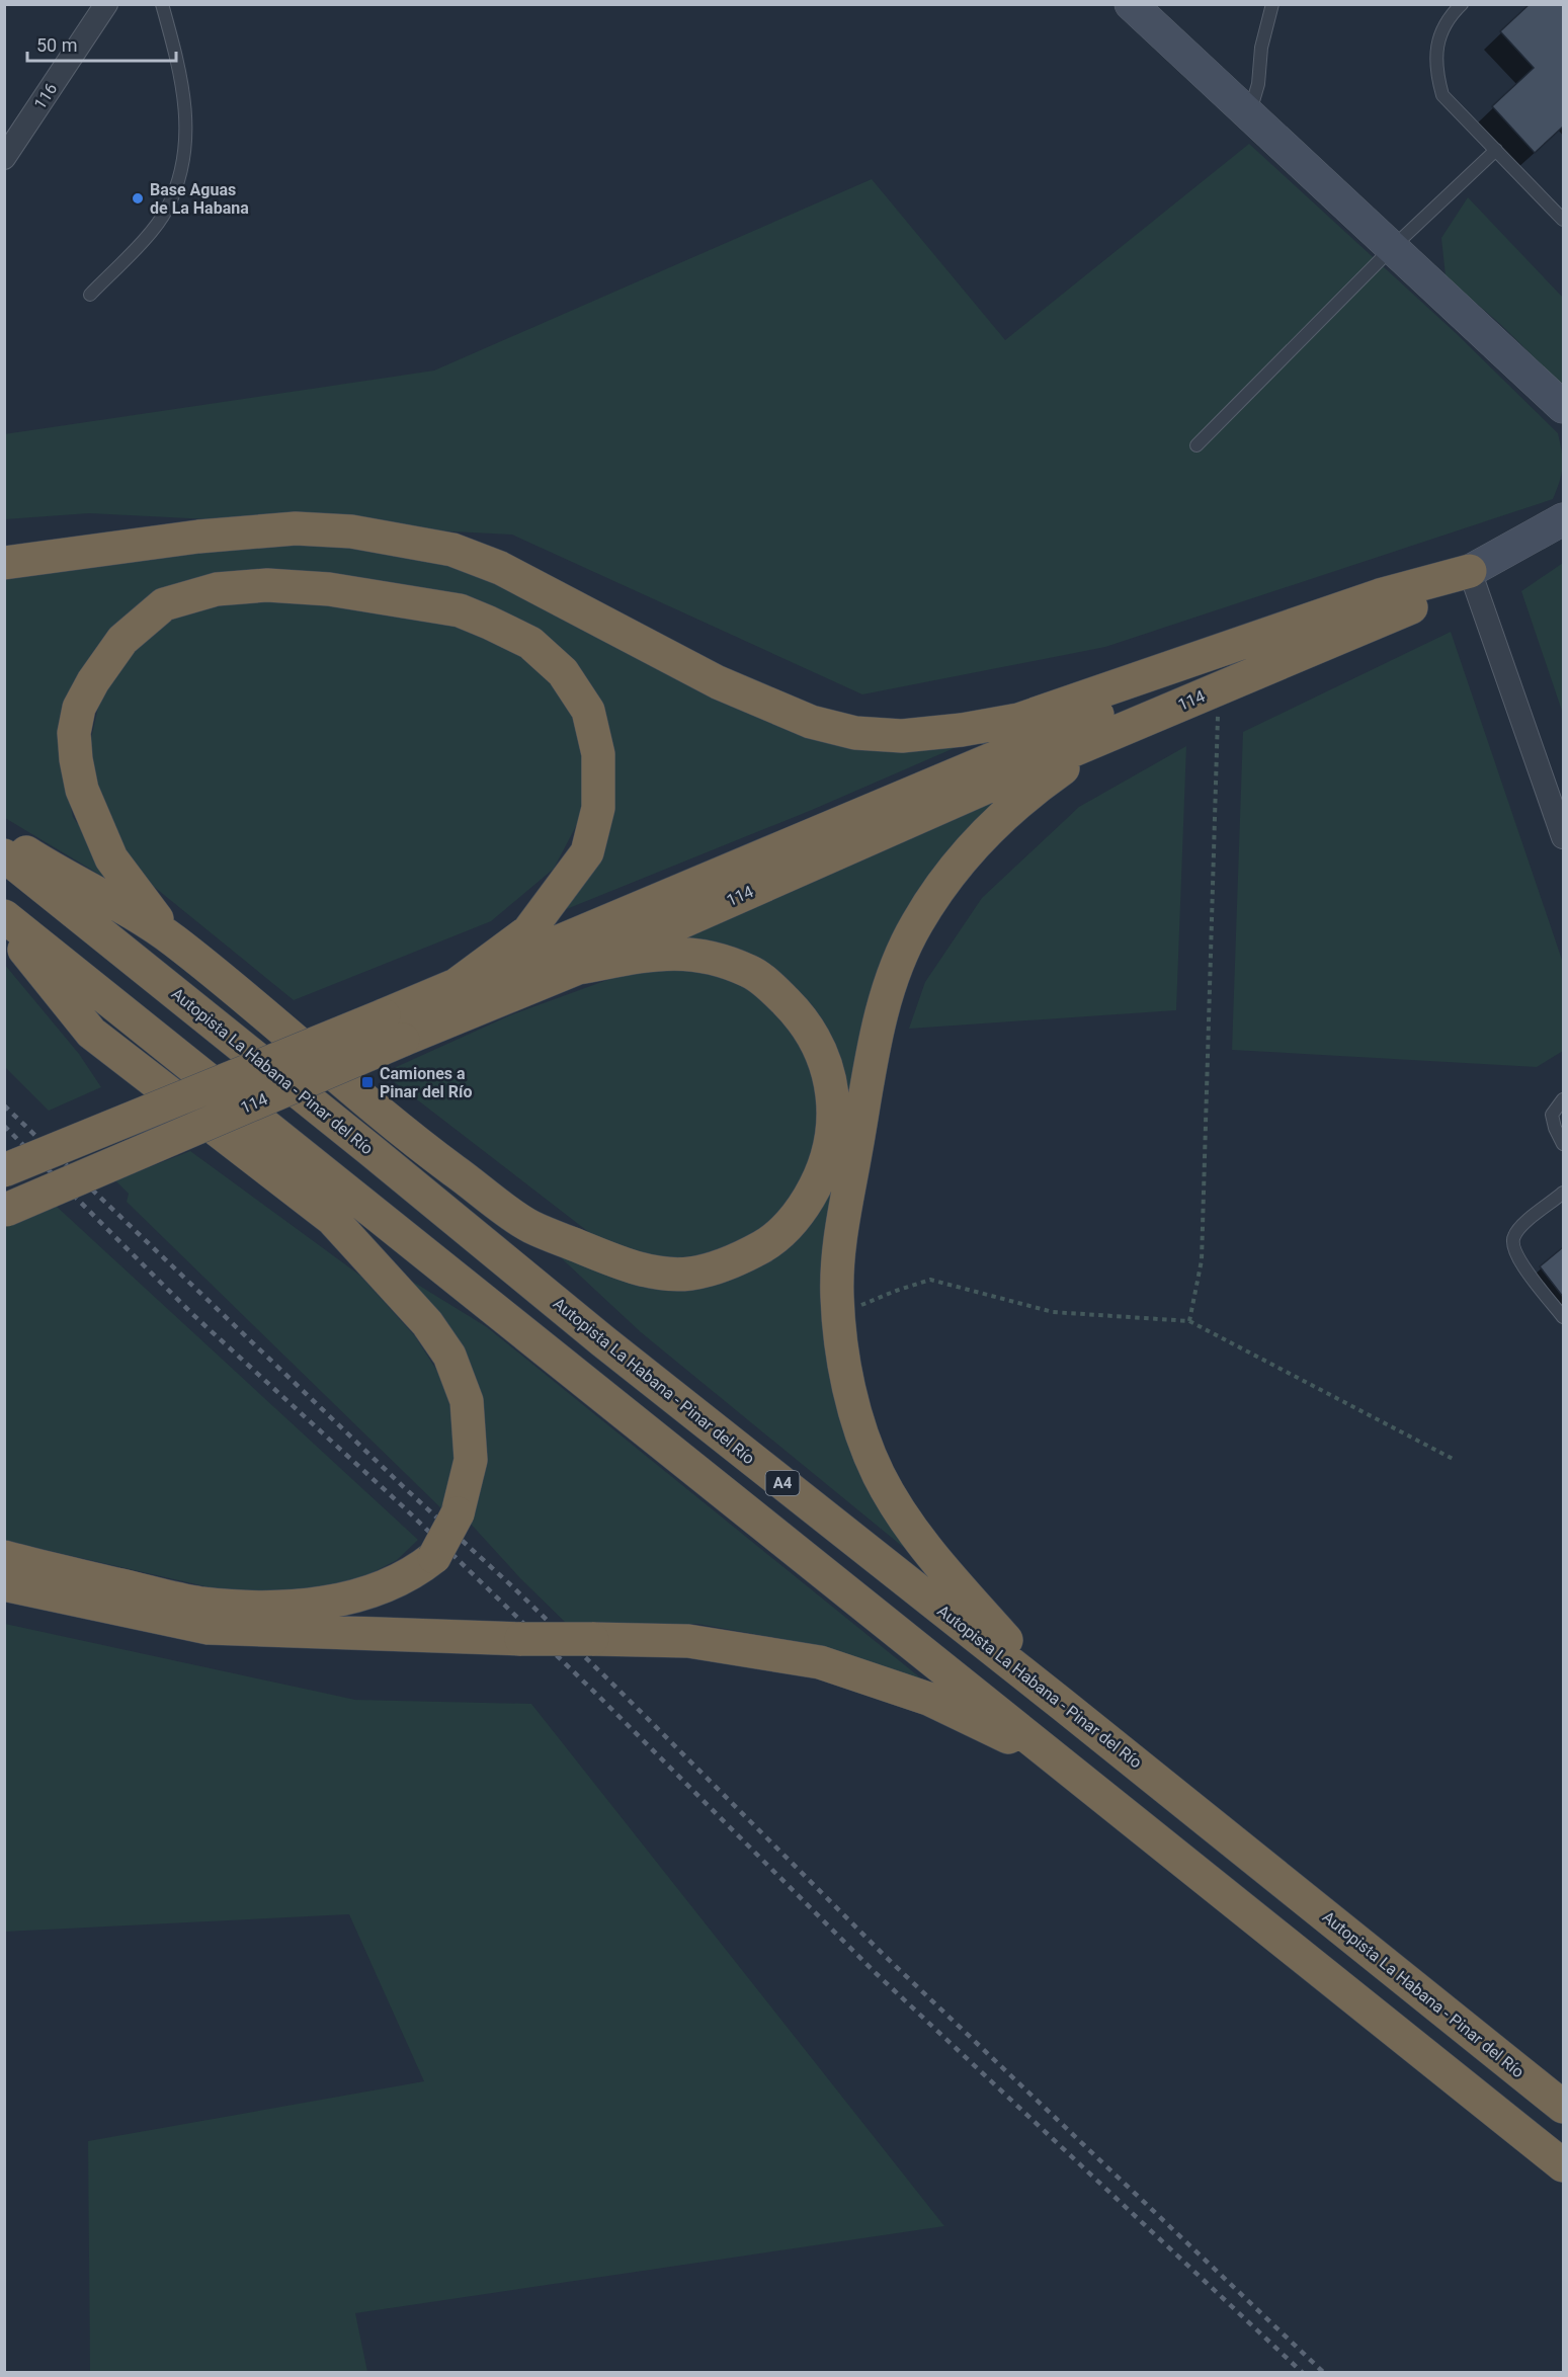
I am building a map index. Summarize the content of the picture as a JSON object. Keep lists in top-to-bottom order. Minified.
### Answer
{"streets":{"highway":["114","Autopista La Habana - Pinar del Río","A4"],"street":["116"]},"places":{"other":["Base Aguas de La Habana"],"transit":["Camiones a Pinar del Río"]},"scale_bar":"50 m"}
